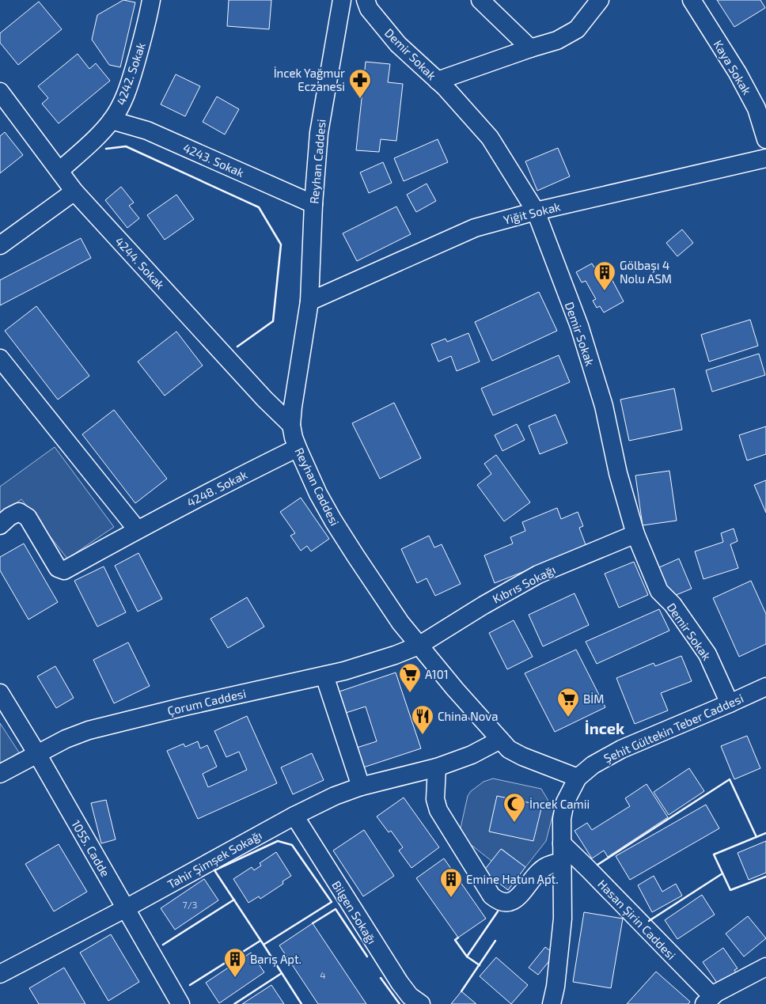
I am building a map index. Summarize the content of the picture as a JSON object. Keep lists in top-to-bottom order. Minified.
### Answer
{"streets":{"street":["Demir Sokak","Kaya Sokak","4242. Sokak","4243. Sokak","Reyhan Caddesi","Yiğit Sokak","4244. Sokak","4248. Sokak","Kıbrıs Sokağı","Çorum Caddesi","Şehit Gültekin Teber Caddesi","1055. Cadde","Tahir Şimşek Sokağı","Bilgen Sokağı","Hasan Şirin Caddesi"]},"crossings":[["Demir Sokak","Yiğit Sokak"],["Demir Sokak","Kıbrıs Sokağı"],["Demir Sokak","Şehit Gültekin Teber Caddesi"],["4242. Sokak","4243. Sokak"],["4242. Sokak","4244. Sokak"],["4243. Sokak","Reyhan Caddesi"],["Reyhan Caddesi","Yiğit Sokak"],["Reyhan Caddesi","4244. Sokak"],["Reyhan Caddesi","4248. Sokak"],["Reyhan Caddesi","Kıbrıs Sokağı"],["Reyhan Caddesi","Çorum Caddesi"],["Reyhan Caddesi","Şehit Gültekin Teber Caddesi"],["Reyhan Caddesi","Tahir Şimşek Sokağı"],["Kıbrıs Sokağı","Çorum Caddesi"],["Çorum Caddesi","1055. Cadde"],["Şehit Gültekin Teber Caddesi","Hasan Şirin Caddesi"],["1055. Cadde","Tahir Şimşek Sokağı"],["Tahir Şimşek Sokağı","Bilgen Sokağı"]],"districts":["İncek"],"places":{"pharmacy":["İncek Yağmur Eczanesi"],"building":["Gölbaşı 4 Nolu ASM","Emine Hatun Apt.","Barış Apt."],"supermarket":["A101","BİM"],"restaurant":["China Nova"],"mosque":["İncek Camii"]},"house_numbers":["7/3","4"]}
